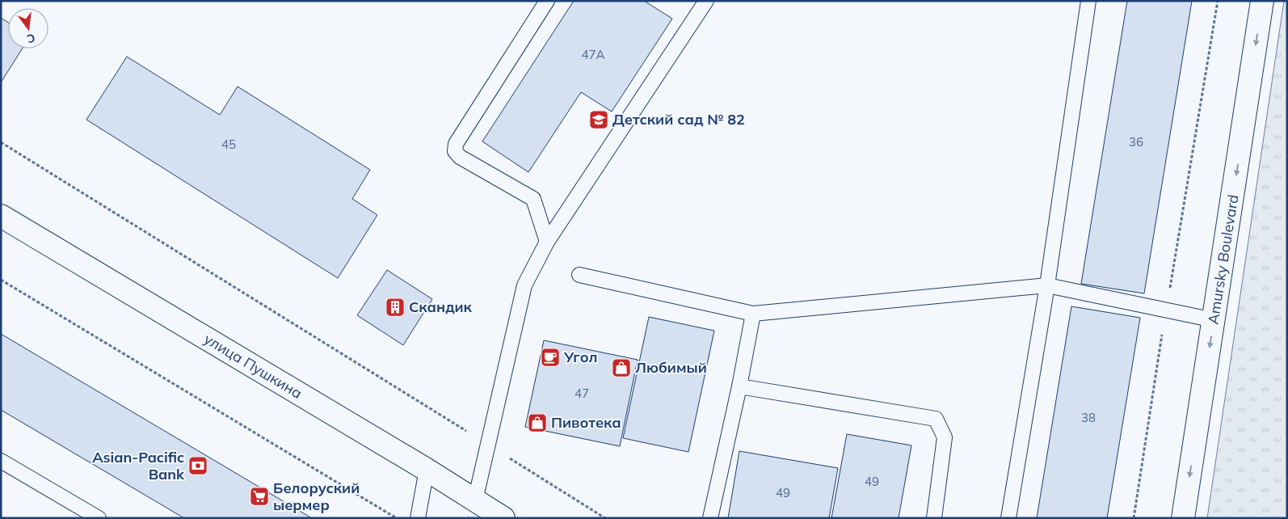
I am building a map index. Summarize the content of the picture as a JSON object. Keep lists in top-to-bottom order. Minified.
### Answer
{"streets":{"street":["Amursky Boulevard","улица Пушкина"]},"one_way":["Amursky Boulevard"],"places":{"school or university":["Детский сад № 82"],"building":["Скандик"],"cafe":["Угол"],"shop":["Любимый","Пивотека"],"bank":["Asian-Pacific Bank"],"supermarket":["Белоруский ыермер"]},"house_numbers":["47А","36","45","47","38","49","49"],"north":"bottom"}
